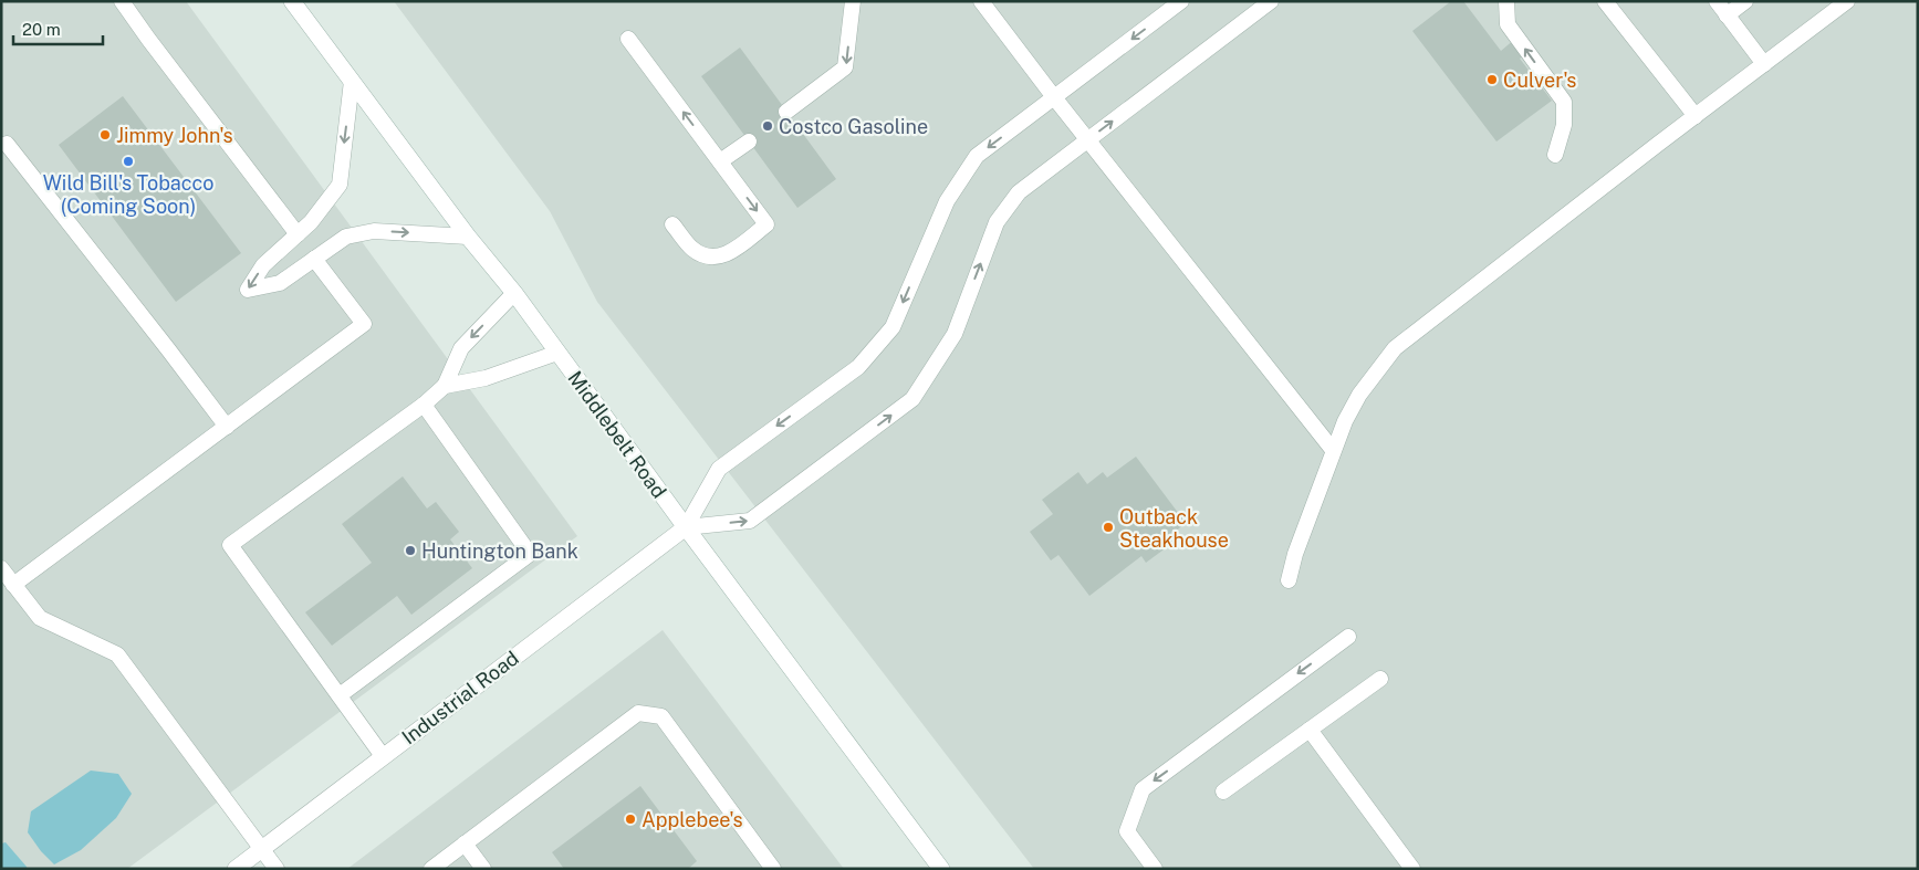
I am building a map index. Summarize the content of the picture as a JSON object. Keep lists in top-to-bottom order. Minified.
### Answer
{"streets":{"main road":["Middlebelt Road","Industrial Road"]},"crossings":[["Middlebelt Road","Industrial Road"]],"places":["Culver's","Costco Gasoline","Jimmy John's","Wild Bill's Tobacco (Coming Soon)","Outback Steakhouse","Huntington Bank","Applebee's"],"scale_bar":"20 m"}
